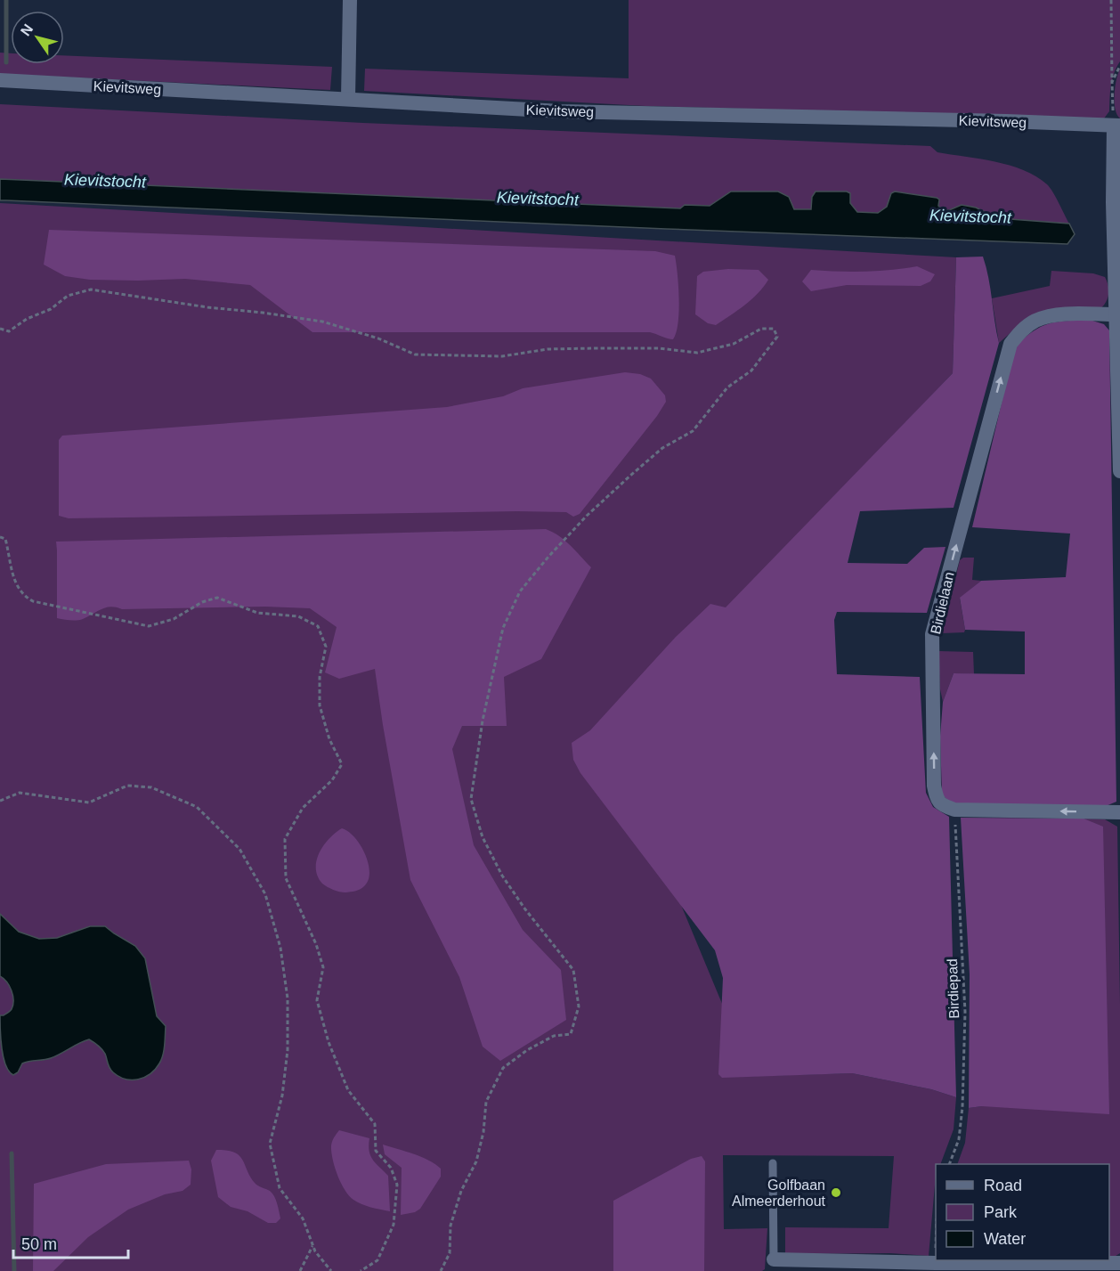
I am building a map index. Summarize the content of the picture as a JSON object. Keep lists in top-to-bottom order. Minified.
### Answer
{"streets":{"street":["Kievitsweg","Birdielaan"],"path":["Birdiepad"]},"crossings":[["Birdielaan","Birdiepad"]],"water":["Kievitstocht"],"places":["Golfbaan Almeerderhout"],"legend":["Road","Park","Water"],"scale_bar":"50 m","north":"top left"}
